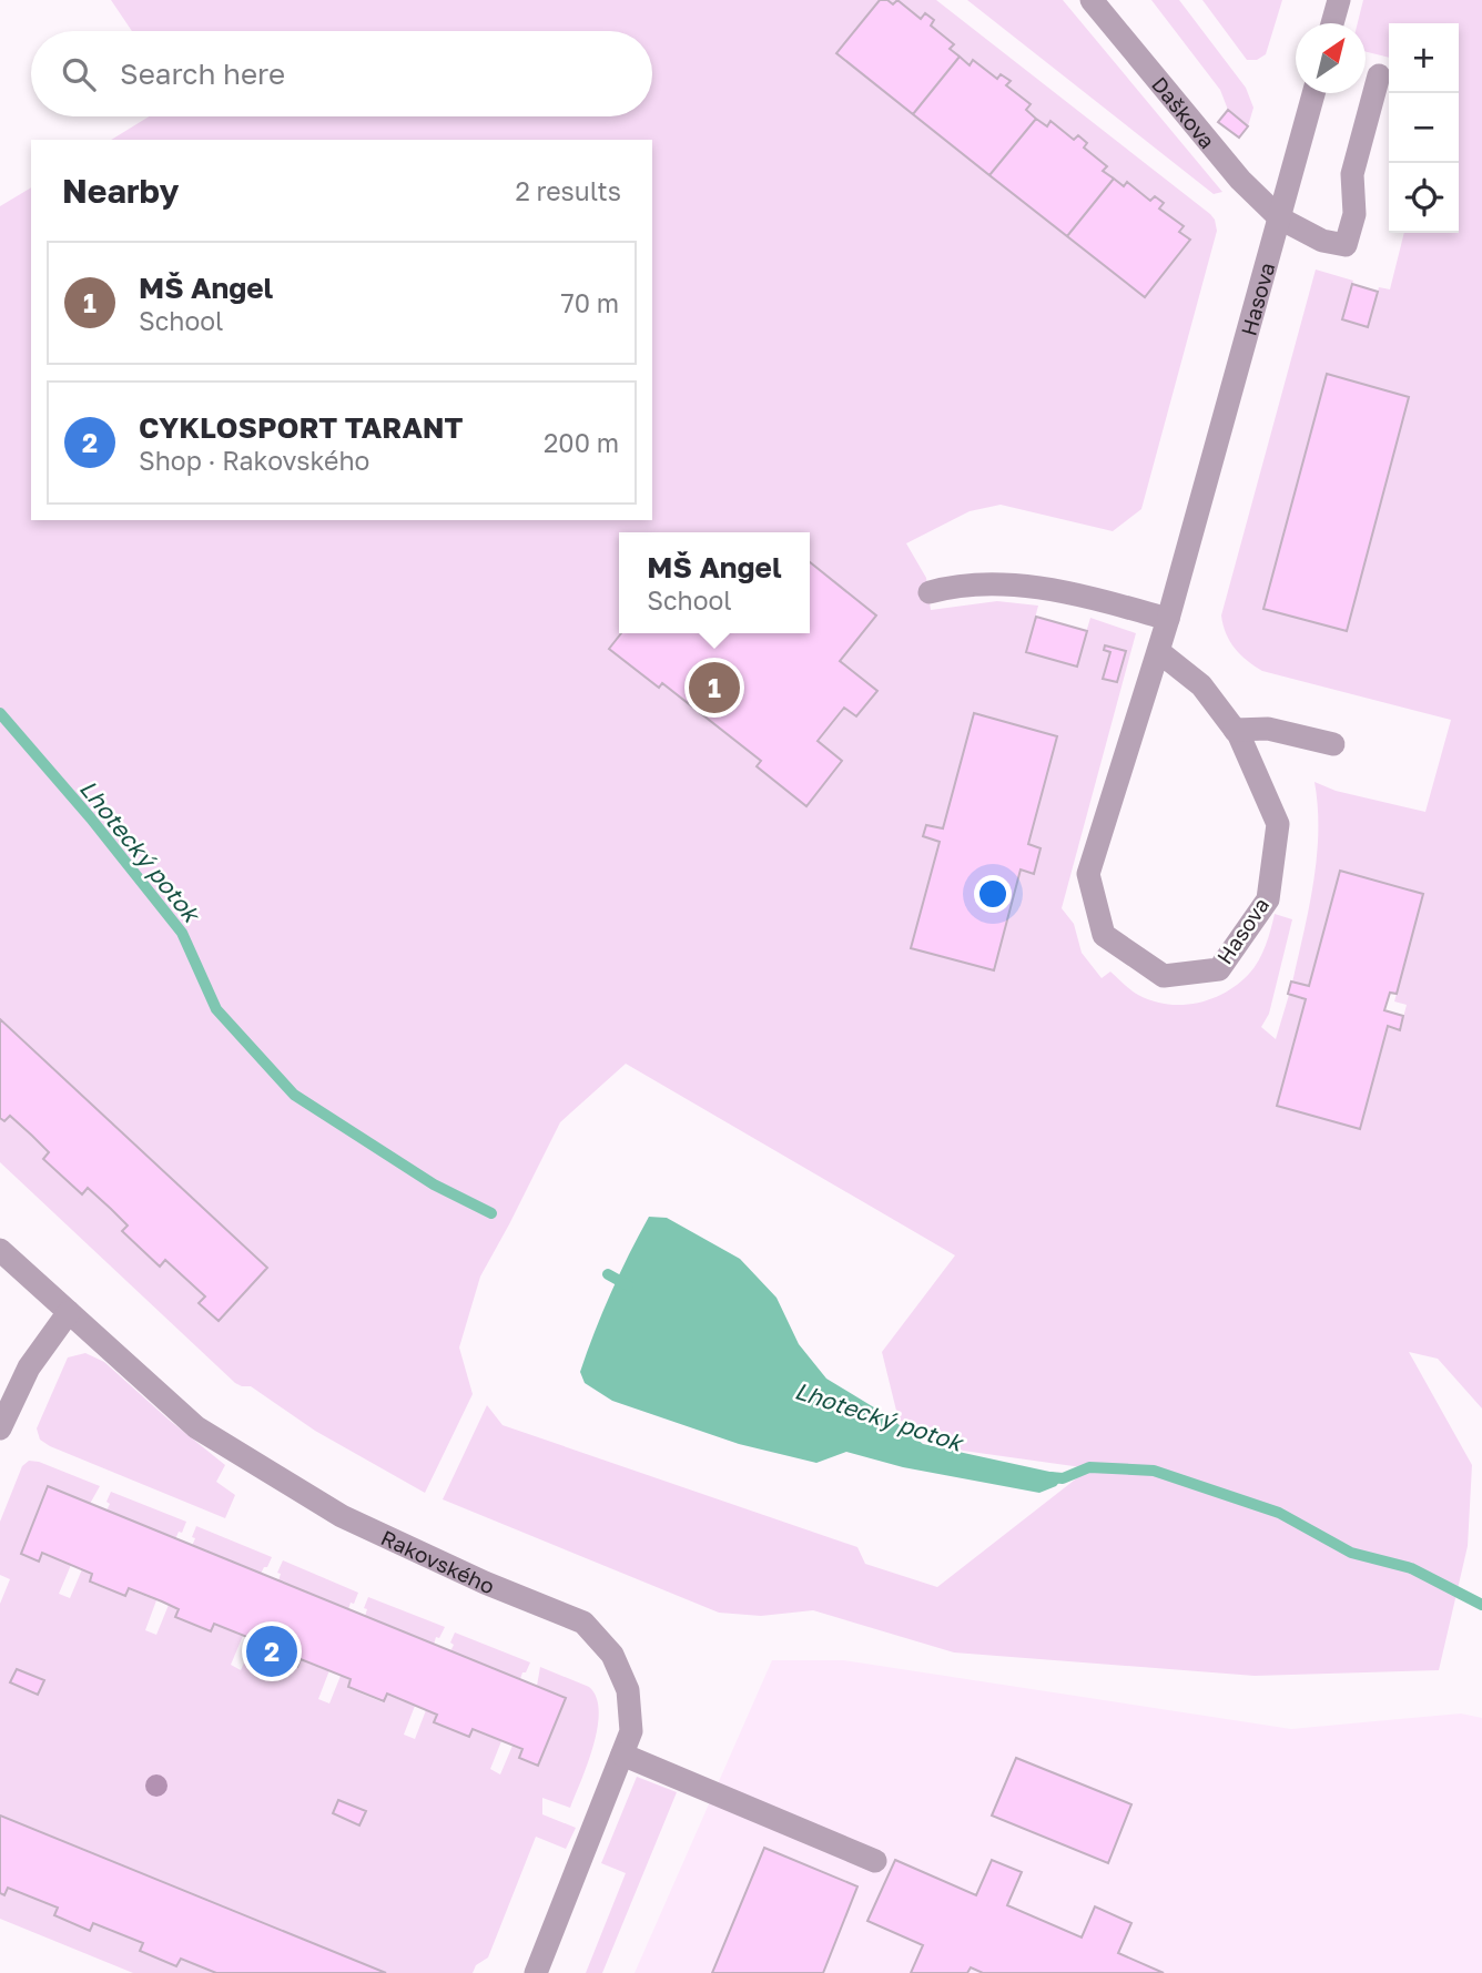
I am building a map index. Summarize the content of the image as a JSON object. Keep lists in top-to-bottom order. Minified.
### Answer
{"streets":{"street":["Daškova","Hasova","Rakovského"]},"crossings":[["Daškova","Hasova"]],"water":["Lhotecký potok"],"north":"top right","page":{"map_buttons":["+","−"],"search":"Search here","heading":["Nearby","2 results"],"list":[{"mark":"1","name":"MŠ Angel","note":"School","value":"70 m"},{"mark":"2","name":"CYKLOSPORT TARANT","note":"Shop · Rakovského","value":"200 m"}],"popup":["MŠ Angel","School"],"pins":["1","2"]}}
